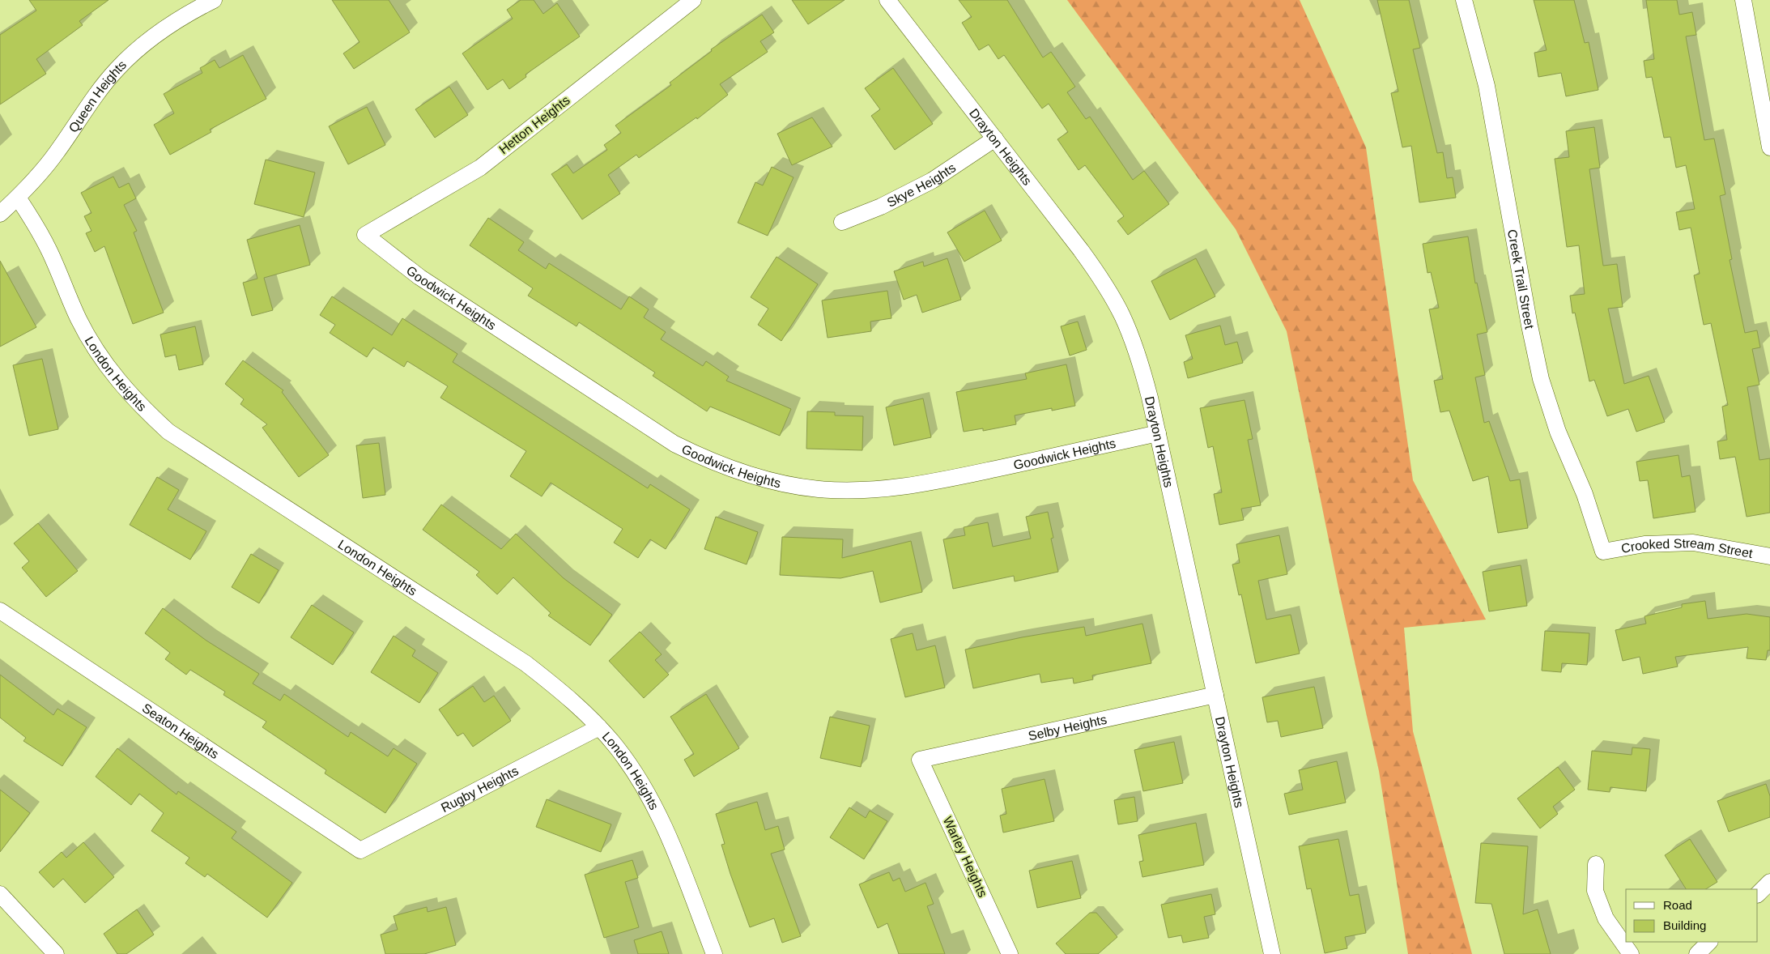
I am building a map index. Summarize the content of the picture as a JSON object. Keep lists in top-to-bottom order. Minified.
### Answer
{"streets":{"street":["Queen Heights","Hetton Heights","Drayton Heights","Skye Heights","Creek Trail Street","Goodwick Heights","London Heights","Crooked Stream Street","Selby Heights","Seaton Heights","Rugby Heights","Warley Heights"]},"crossings":[["Queen Heights","London Heights"],["Hetton Heights","Goodwick Heights"],["Drayton Heights","Skye Heights"],["Drayton Heights","Goodwick Heights"],["Drayton Heights","Selby Heights"],["Creek Trail Street","Crooked Stream Street"],["London Heights","Rugby Heights"],["Selby Heights","Warley Heights"],["Seaton Heights","Rugby Heights"]],"legend":["Road","Building"]}
